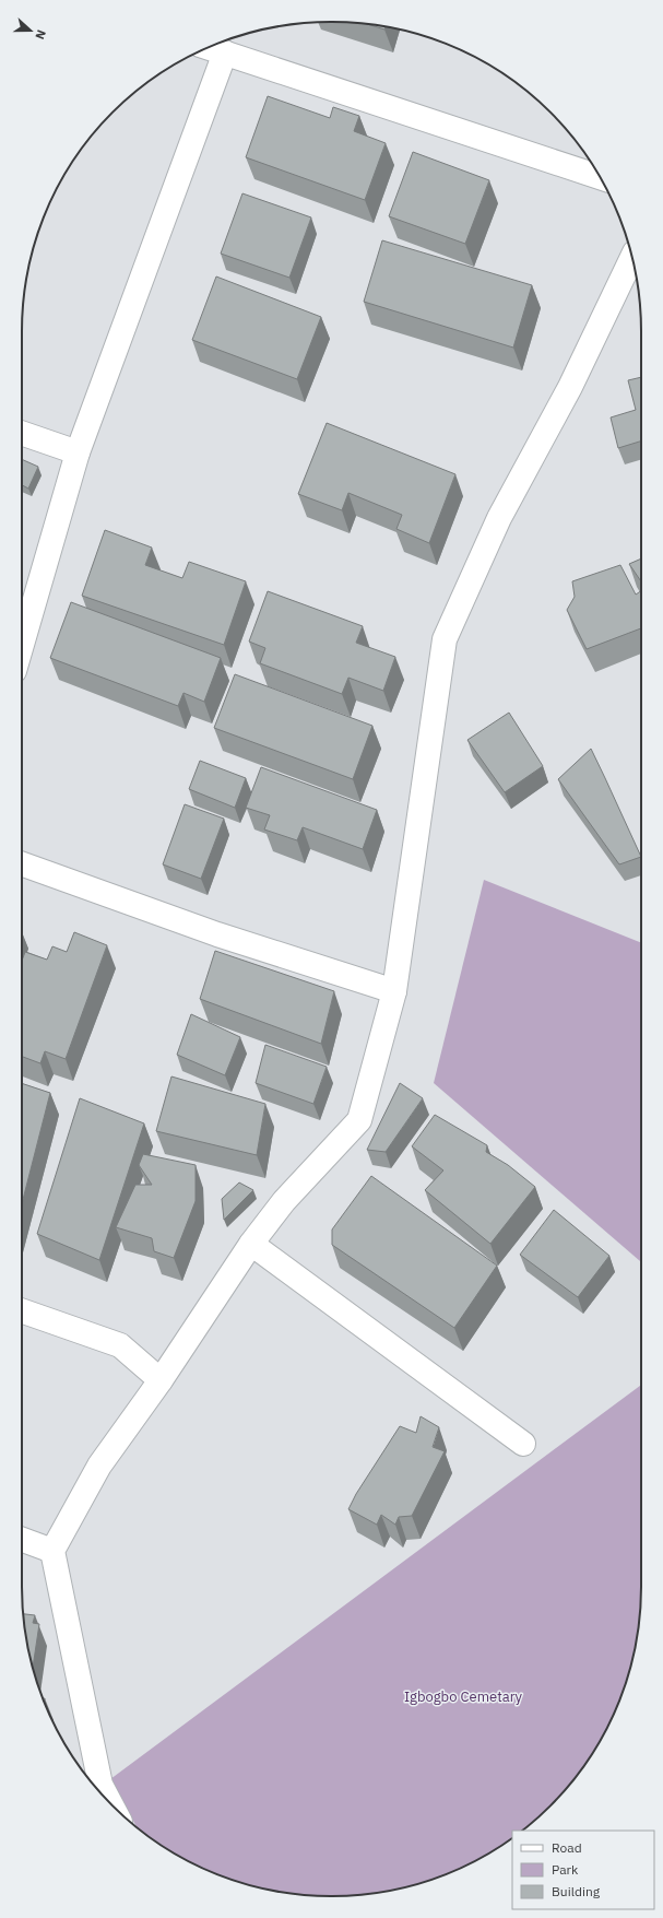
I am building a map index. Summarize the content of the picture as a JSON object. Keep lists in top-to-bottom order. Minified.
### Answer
{"parks":["Igbogbo Cemetary"],"legend":["Road","Park","Building"],"north":"right"}
